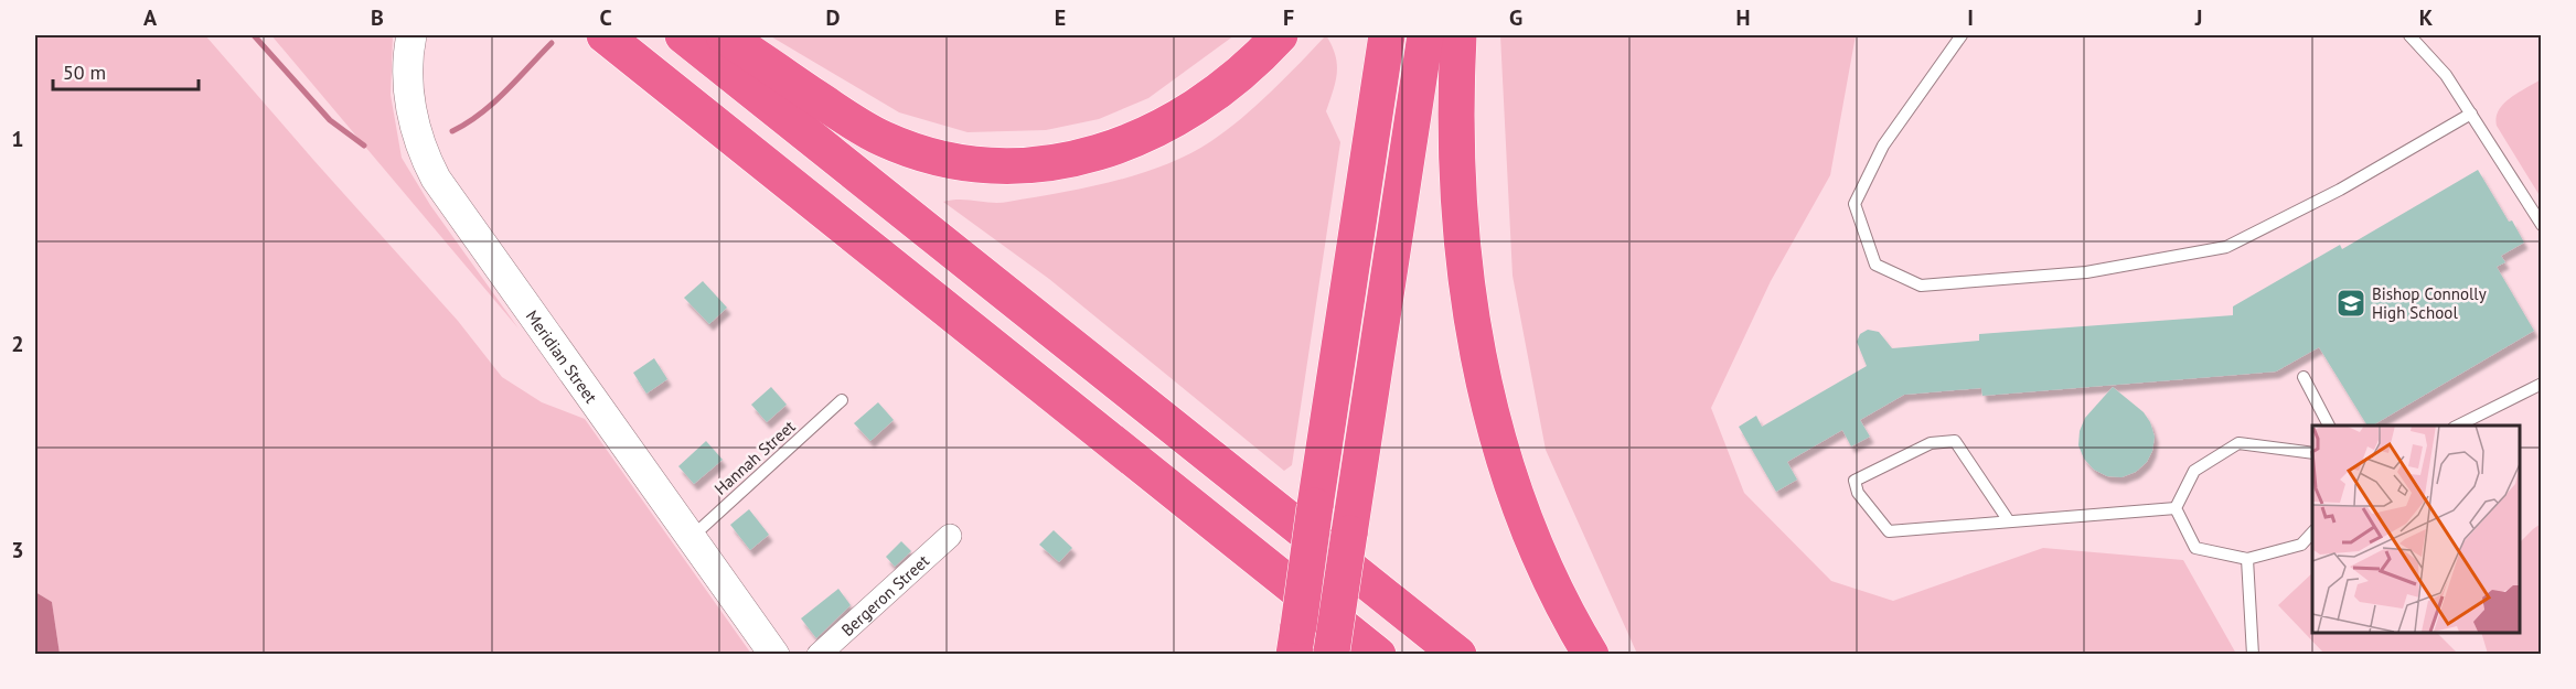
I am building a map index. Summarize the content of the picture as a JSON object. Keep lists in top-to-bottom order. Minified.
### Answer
{"streets":{"street":["Meridian Street","Bergeron Street"],"lane":["Hannah Street"]},"crossings":[["Meridian Street","Hannah Street"]],"places":{"school or university":["Bishop Connolly High School"]},"scale_bar":"50 m","grid":{"columns":["A","B","C","D","E","F","G","H","I","J","K"],"rows":["1","2","3"]}}
